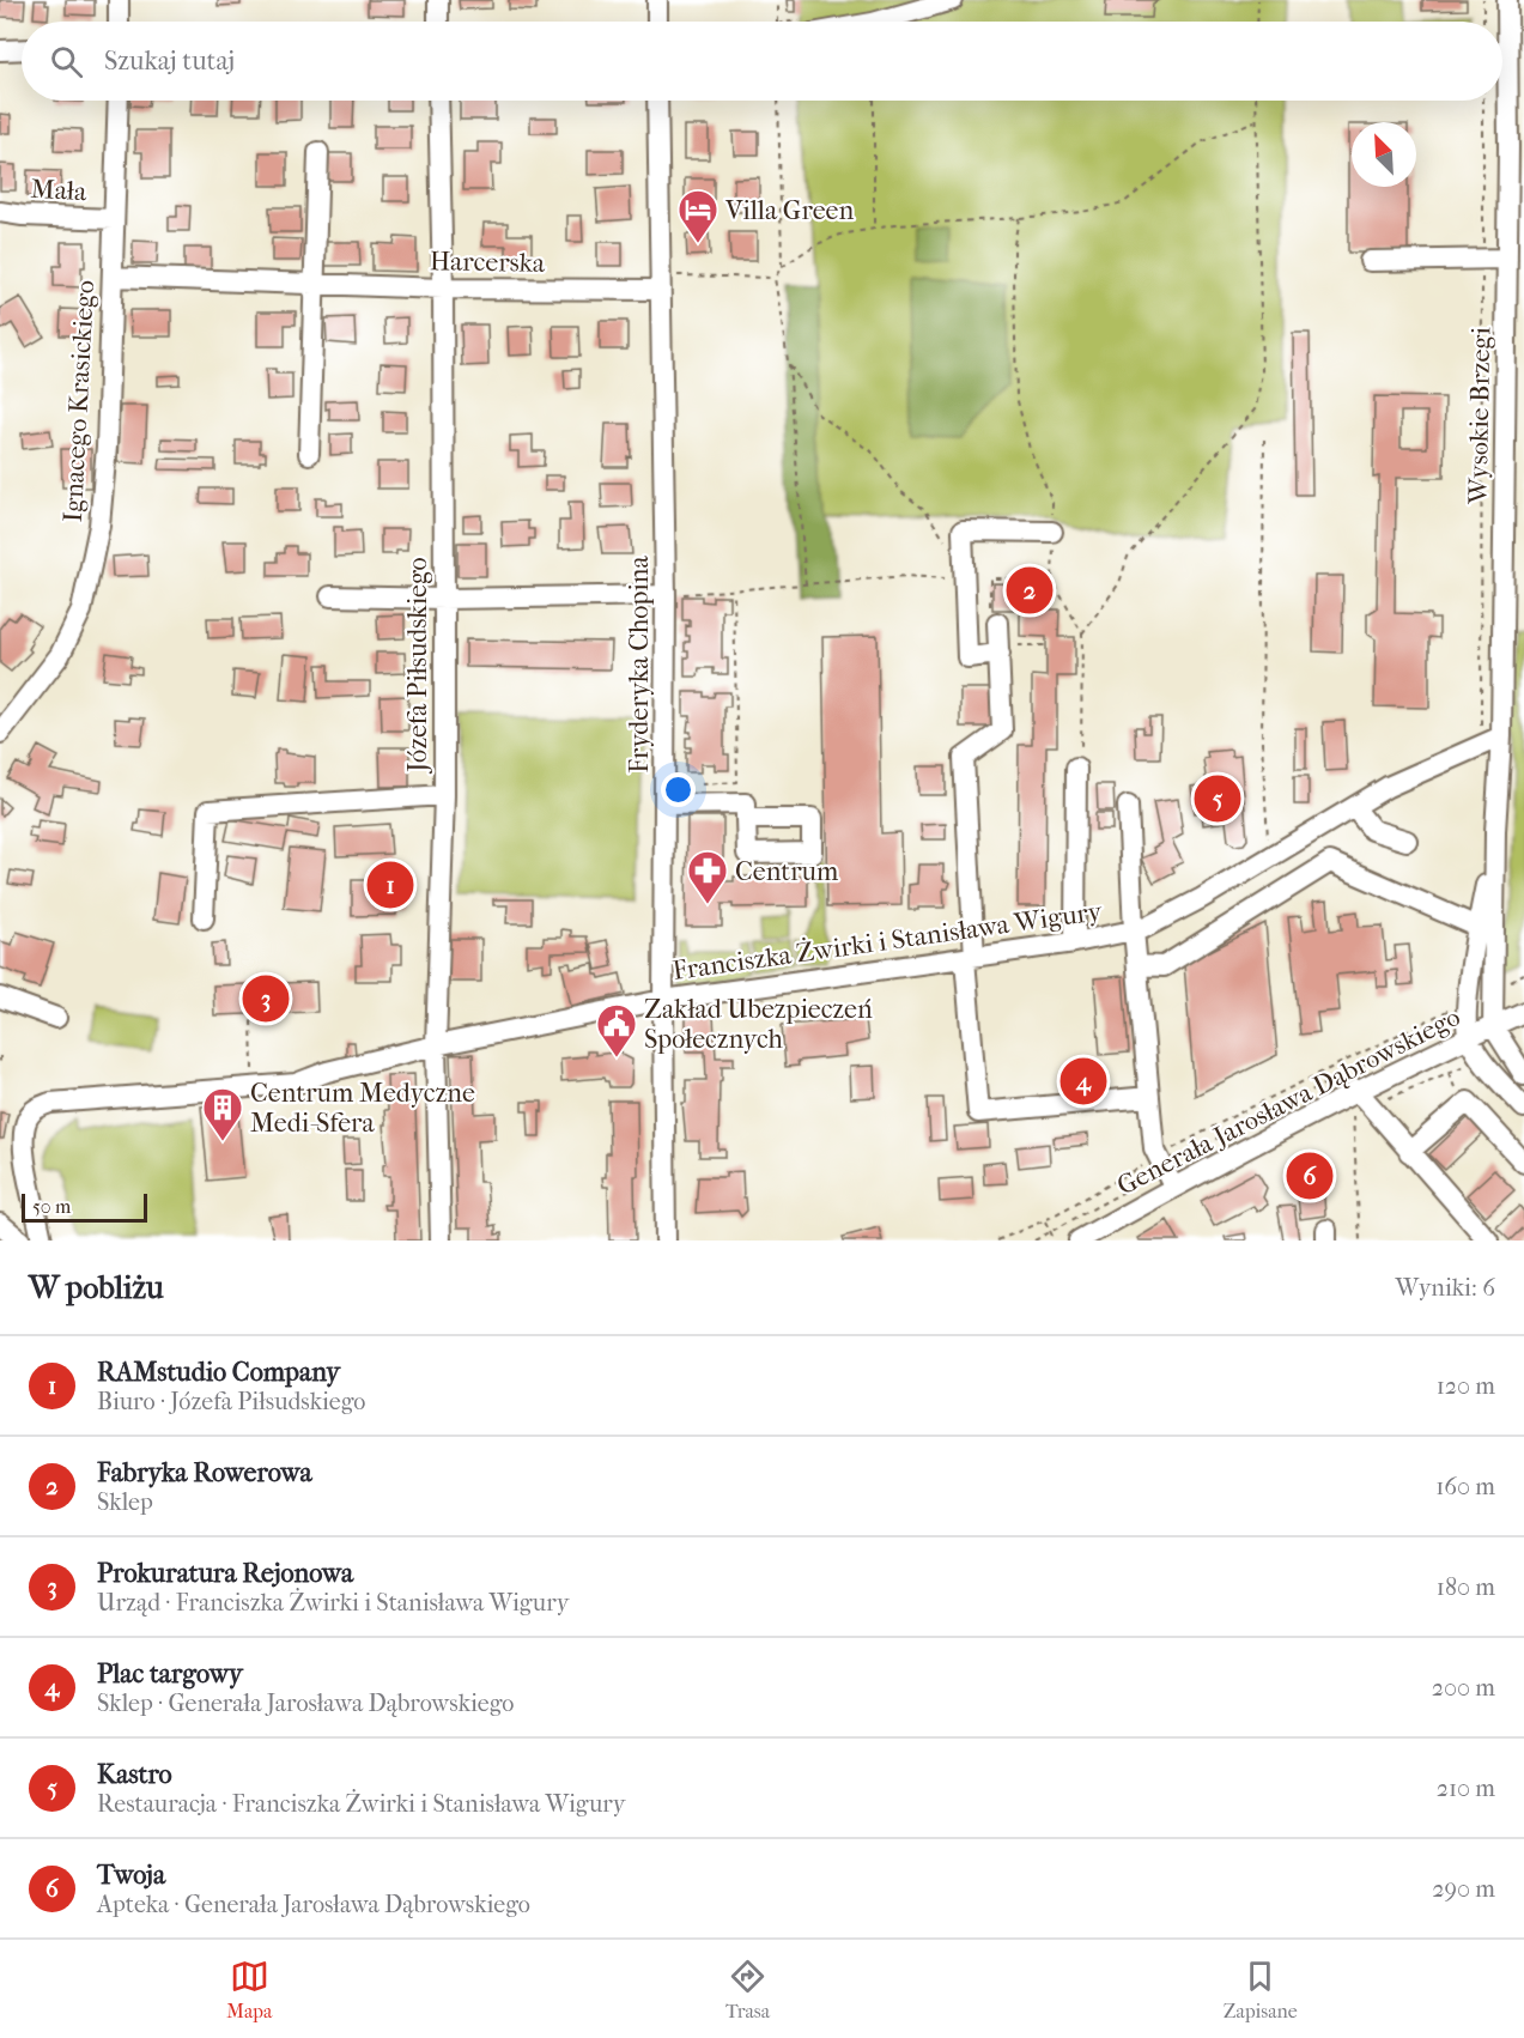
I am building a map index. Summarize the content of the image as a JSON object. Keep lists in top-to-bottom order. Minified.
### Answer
{"streets":{"street":["Mała","Harcerska","Ignacego Krasickiego","Wysokie Brzegi","Józefa Piłsudskiego","Fryderyka Chopina","Franciszka Żwirki i Stanisława Wigury","Generała Jarosława Dąbrowskiego"]},"crossings":[["Mała","Ignacego Krasickiego"],["Harcerska","Ignacego Krasickiego"],["Harcerska","Józefa Piłsudskiego"],["Harcerska","Fryderyka Chopina"],["Wysokie Brzegi","Franciszka Żwirki i Stanisława Wigury"],["Wysokie Brzegi","Generała Jarosława Dąbrowskiego"],["Józefa Piłsudskiego","Franciszka Żwirki i Stanisława Wigury"],["Fryderyka Chopina","Franciszka Żwirki i Stanisława Wigury"]],"places":{"hotel":["Villa Green"],"pharmacy":["Centrum"],"public building":["Zakład Ubezpieczeń Społecznych"],"building":["Centrum Medyczne Medi-Sfera"]},"scale_bar":"50 m","north":"top left","page":{"search":"Szukaj tutaj","pins":["2","5","1","3","4","6"],"scale":"50 m","heading":["W pobliżu","Wyniki: 6"],"list":[{"mark":"1","name":"RAMstudio Company","note":"Biuro · Józefa Piłsudskiego","value":"120 m"},{"mark":"2","name":"Fabryka Rowerowa","note":"Sklep","value":"160 m"},{"mark":"3","name":"Prokuratura Rejonowa","note":"Urząd · Franciszka Żwirki i Stanisława Wigury","value":"180 m"},{"mark":"4","name":"Plac targowy","note":"Sklep · Generała Jarosława Dąbrowskiego","value":"200 m"},{"mark":"5","name":"Kastro","note":"Restauracja · Franciszka Żwirki i Stanisława Wigury","value":"210 m"},{"mark":"6","name":"Twoja","note":"Apteka · Generała Jarosława Dąbrowskiego","value":"290 m"}],"nav":["Mapa","Trasa","Zapisane"]}}
